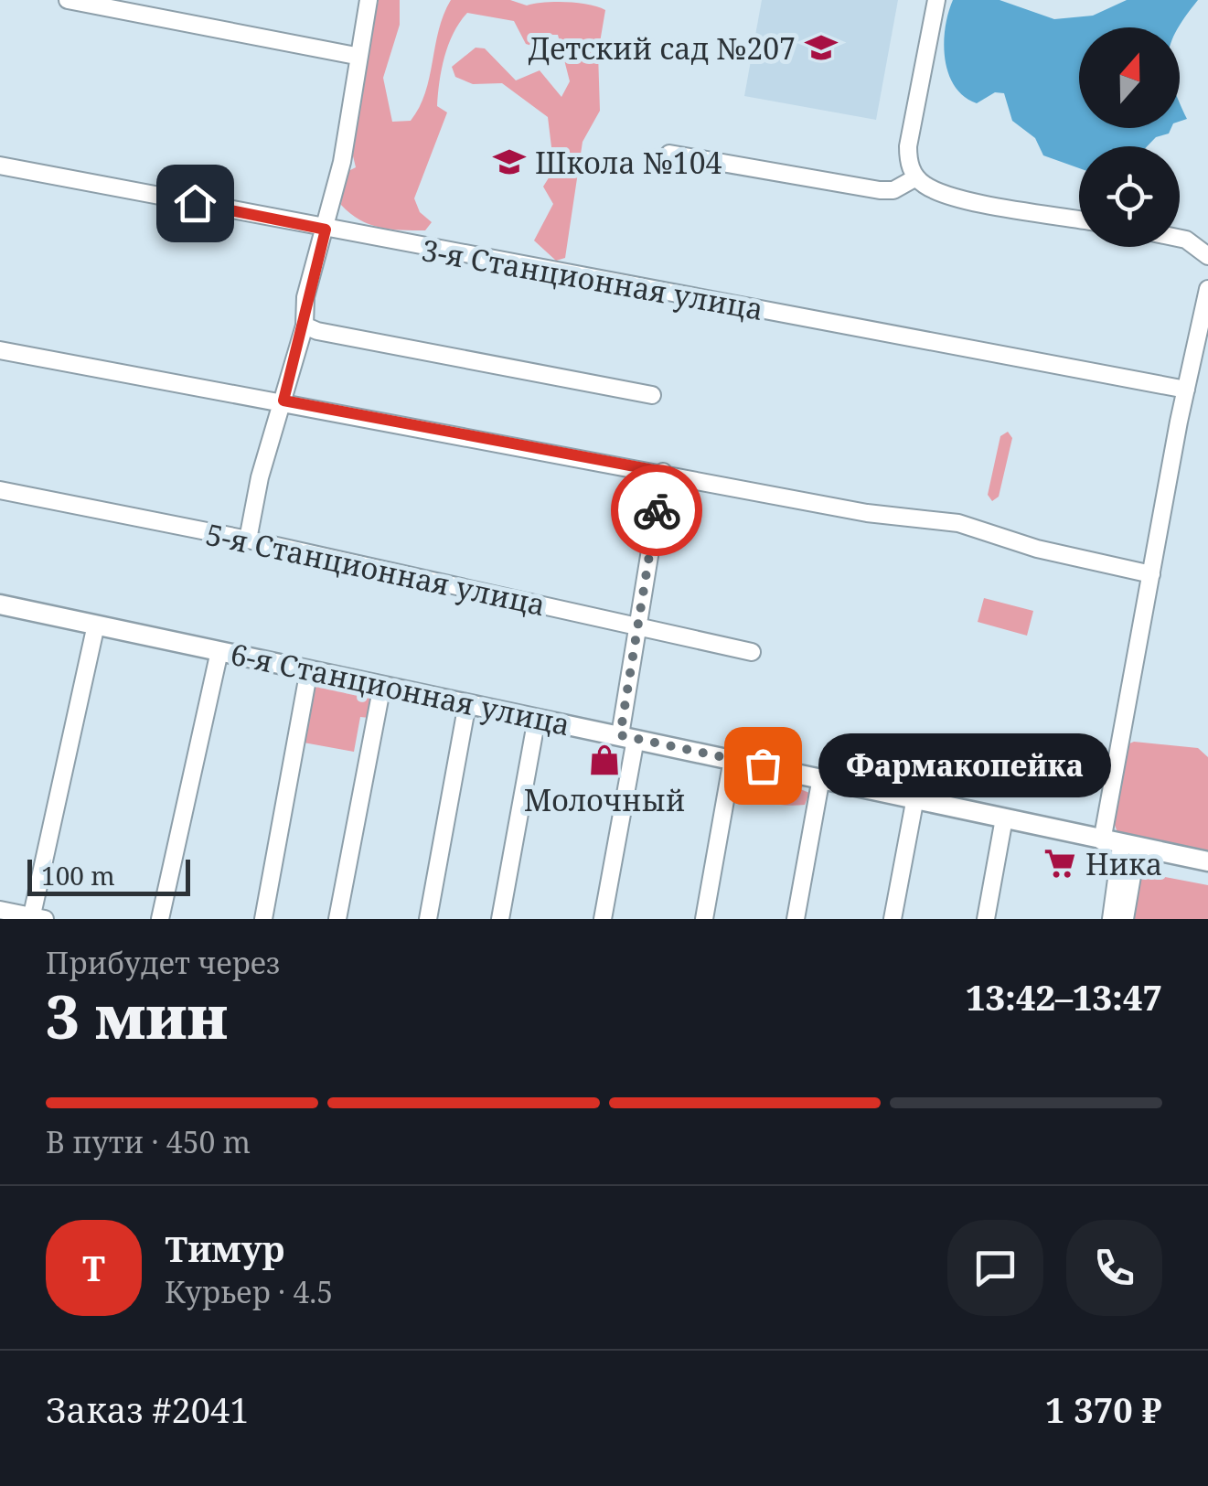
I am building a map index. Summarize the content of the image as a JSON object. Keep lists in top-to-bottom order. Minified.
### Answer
{"streets":{"main road":["6-я Станционная улица"],"street":["3-я Станционная улица","5-я Станционная улица"]},"places":{"school or university":["Детский сад №207","Школа №104"],"shop":["Молочный"],"other":["Фармакопейка"],"supermarket":["Ника"]},"scale_bar":"100 m","north":"top","page":{"bubble":"Фармакопейка","scale":"100 m","heading":["3 мин","Прибудет через","13:42–13:47"],"panel":["Тимур","Курьер · 4.5","Заказ #2041","1 370 ₽"],"bar":"В пути · 450 m","round":"Т"}}
